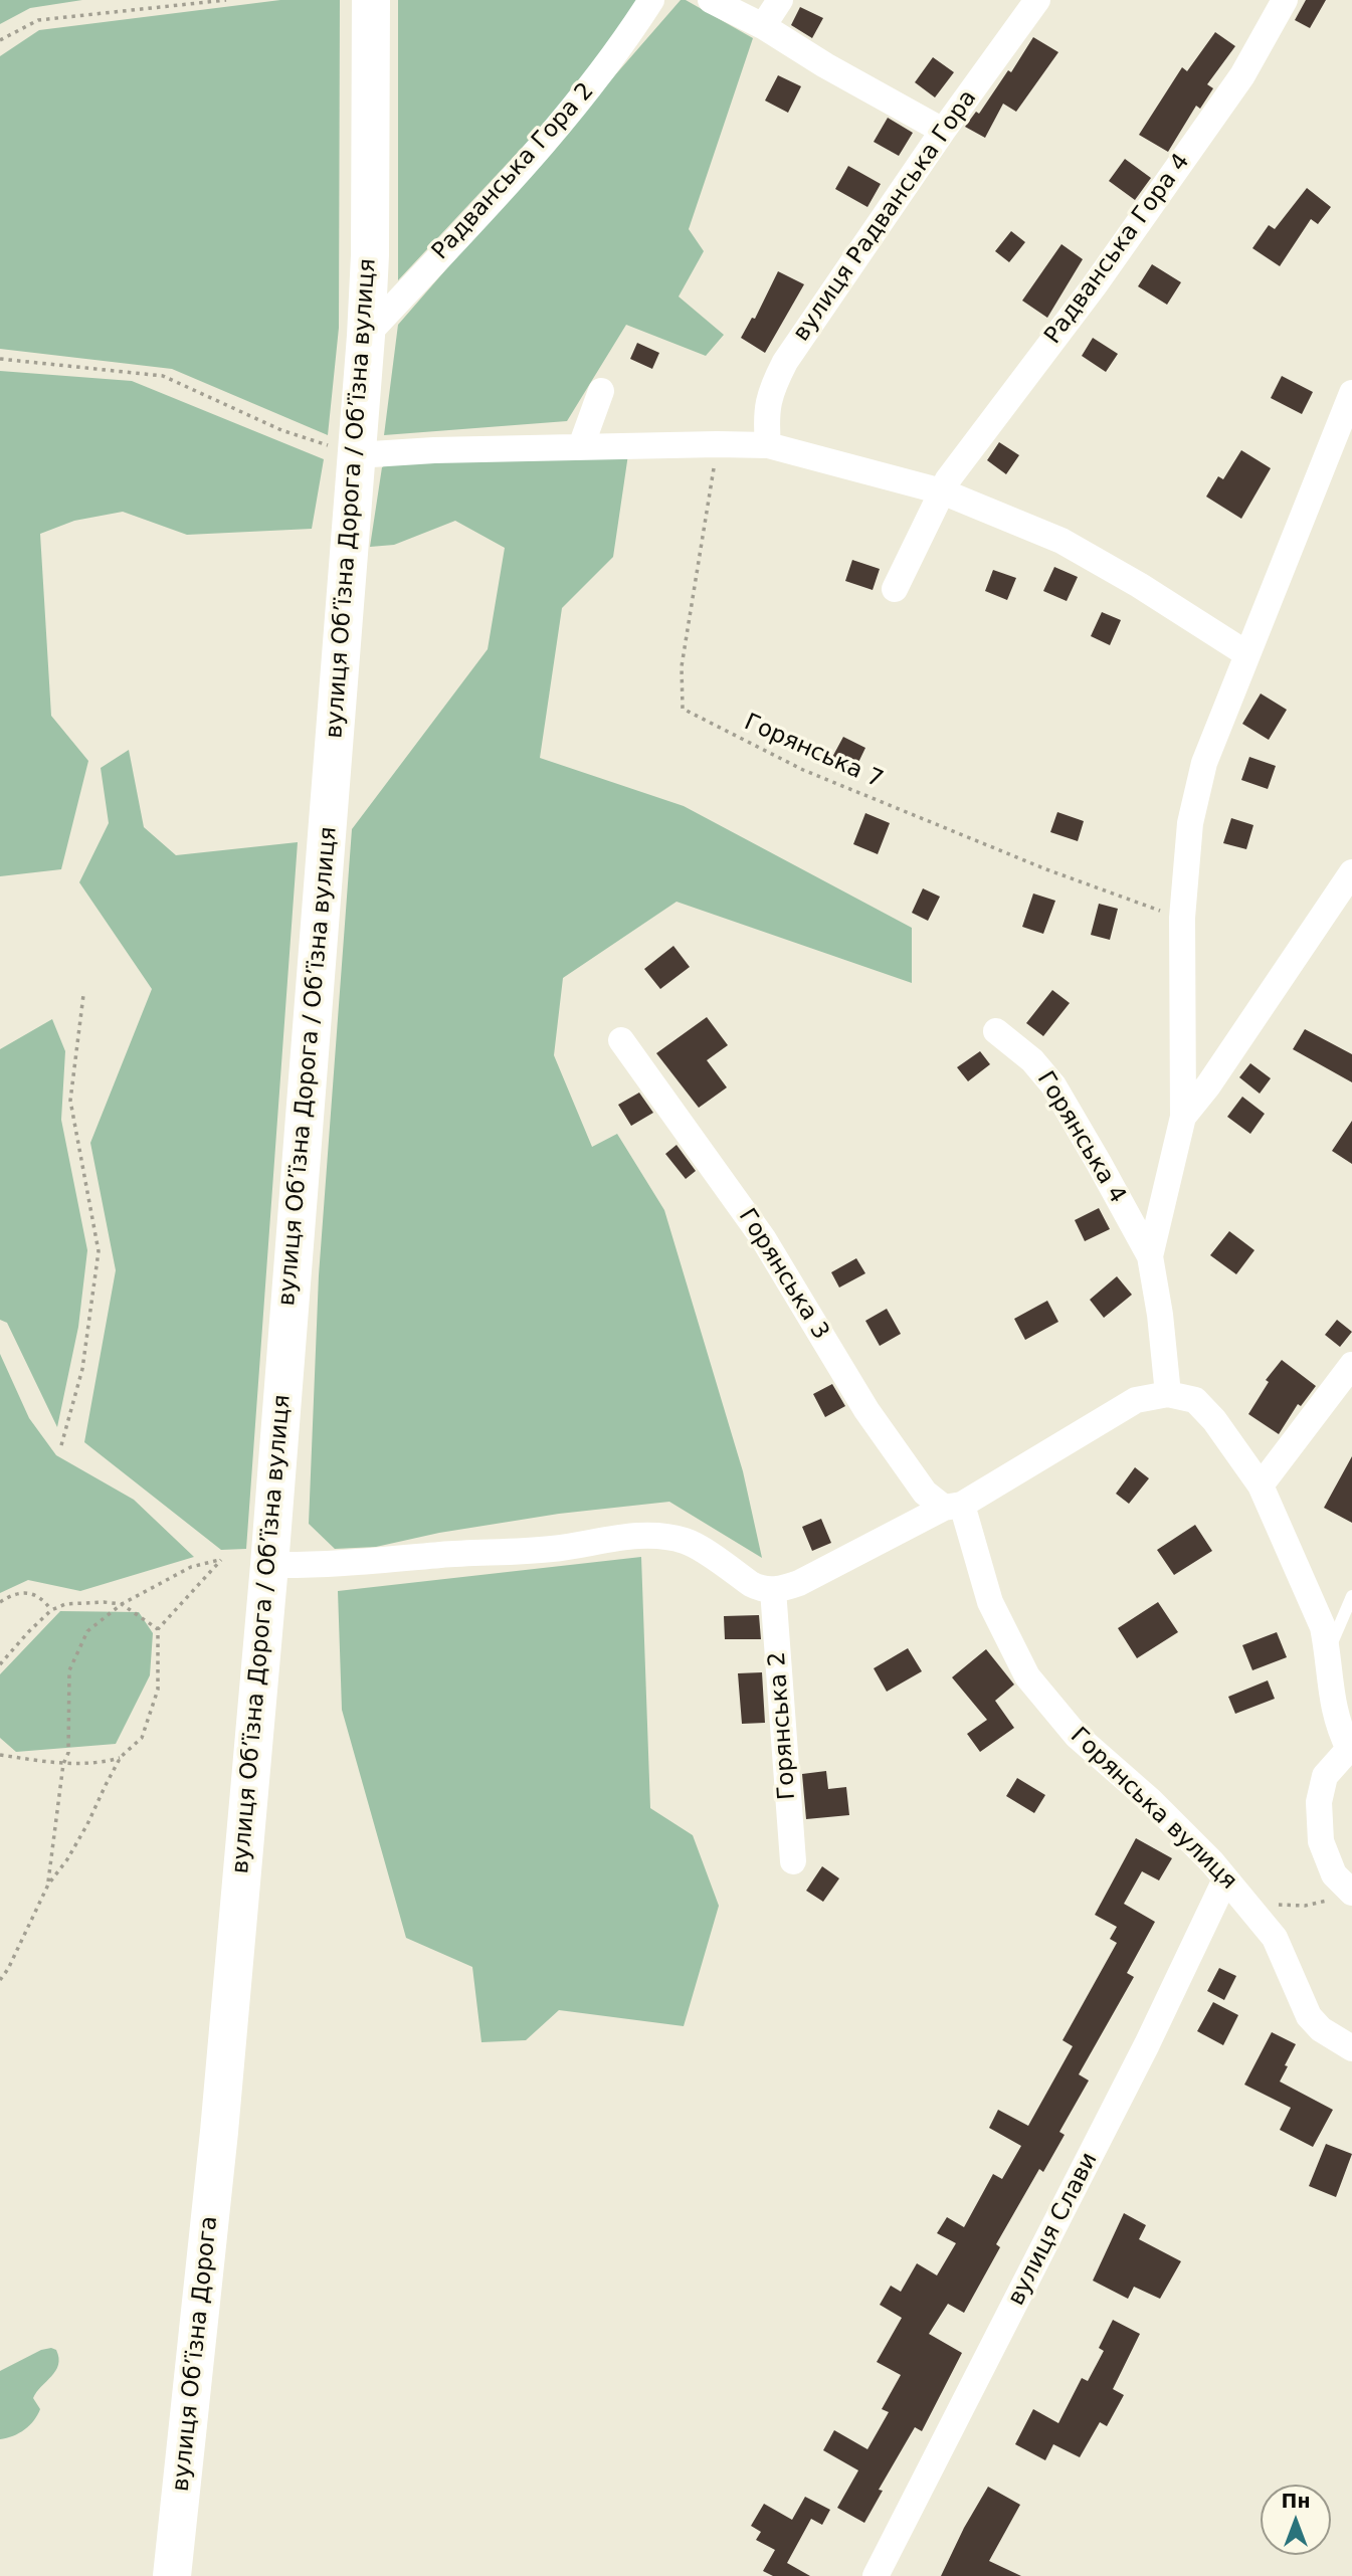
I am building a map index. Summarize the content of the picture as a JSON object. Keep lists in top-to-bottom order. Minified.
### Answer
{"streets":{"highway":["вулиця Обʼїзна Дорога / Обʼїзна вулиця","вулиця Обʼїзна Дорога"],"street":["Радванська Гора 2","вулиця Радванська Гора","Радванська Гора 4","Горянська 4","Горянська 3","Горянська 2","Горянська вулиця","вулиця Слави"],"path":["Горянська 7"]},"crossings":[["Радванська Гора 2","вулиця Обʼїзна Дорога / Обʼїзна вулиця"],["вулиця Обʼїзна Дорога / Обʼїзна вулиця","вулиця Обʼїзна Дорога"],["Горянська 3","Горянська вулиця"],["Горянська вулиця","вулиця Слави"]],"north":"top"}
